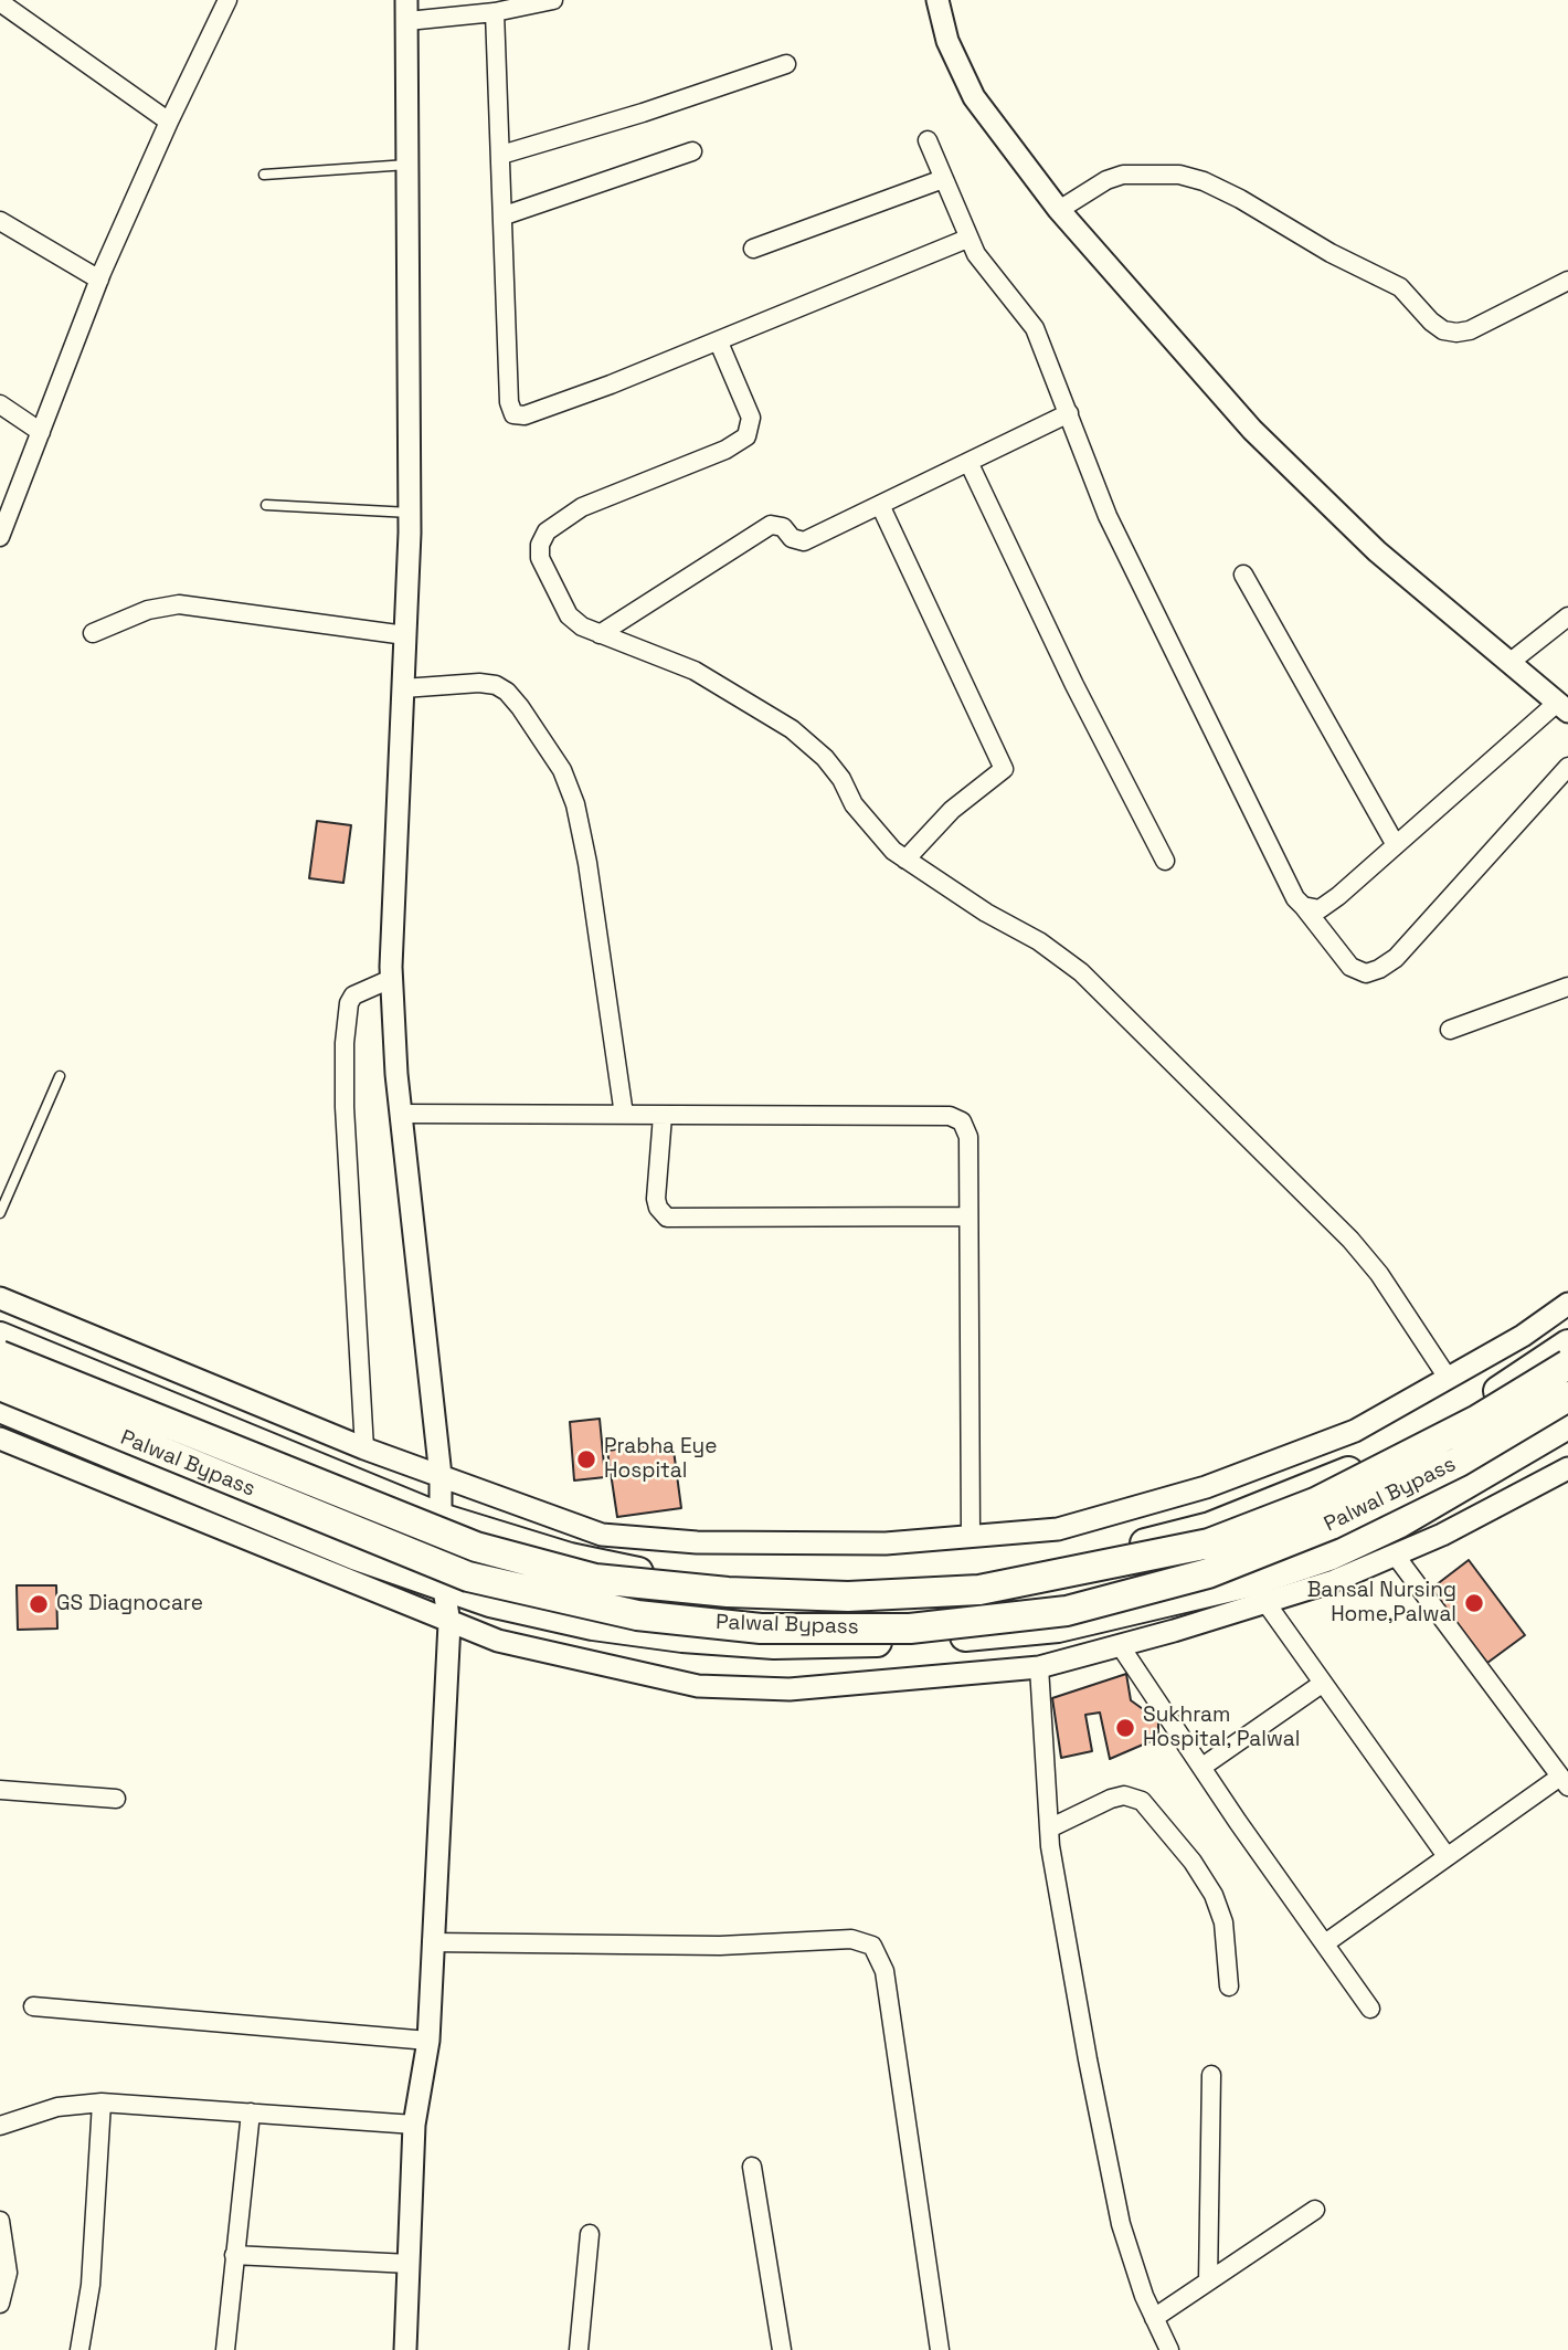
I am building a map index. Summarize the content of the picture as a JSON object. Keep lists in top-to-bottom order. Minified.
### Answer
{"streets":{"highway":["Palwal Bypass"]},"places":["Prabha Eye Hospital","Bansal Nursing Home,Palwal","GS Diagnocare","Sukhram Hospital, Palwal"]}
